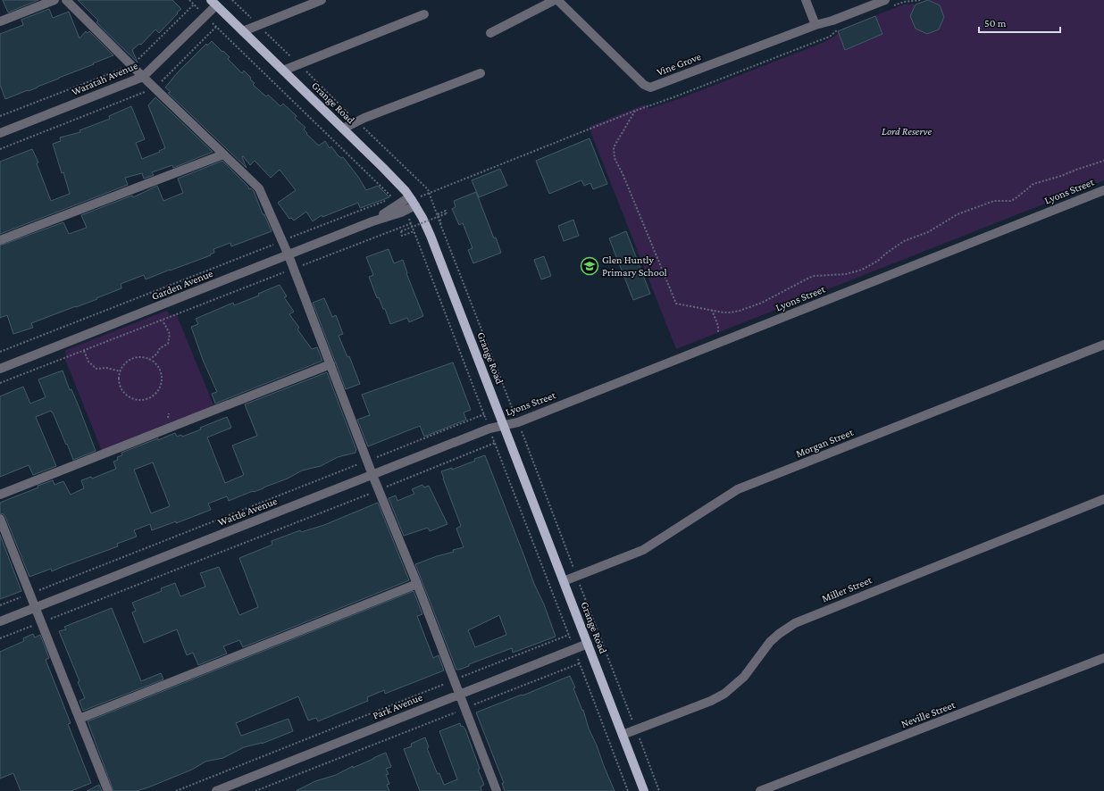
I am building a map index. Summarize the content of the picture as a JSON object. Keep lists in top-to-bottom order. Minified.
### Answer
{"streets":{"main road":["Grange Road"],"street":["Vine Grove","Waratah Avenue","Lyons Street","Garden Avenue","Morgan Street","Wattle Avenue","Miller Street","Park Avenue","Neville Street"]},"crossings":[["Waratah Avenue","Grange Road"],["Grange Road","Lyons Street"],["Grange Road","Garden Avenue"],["Grange Road","Morgan Street"],["Grange Road","Wattle Avenue"],["Grange Road","Miller Street"],["Grange Road","Park Avenue"],["Lyons Street","Wattle Avenue"]],"parks":["Lord Reserve"],"places":{"school or university":["Glen Huntly Primary School"]},"scale_bar":"50 m"}
